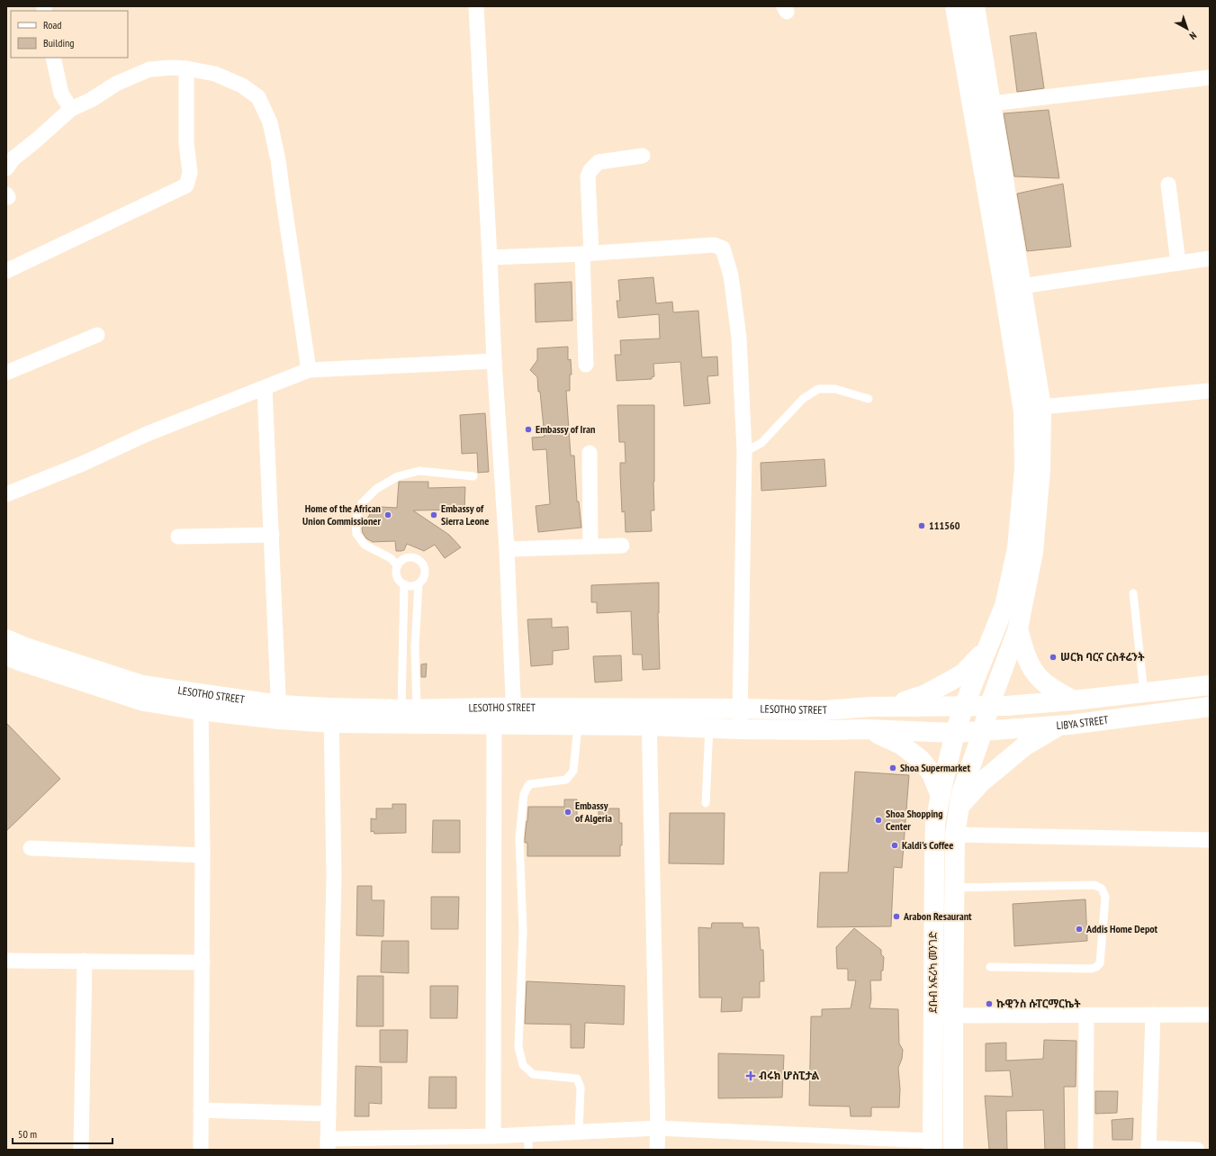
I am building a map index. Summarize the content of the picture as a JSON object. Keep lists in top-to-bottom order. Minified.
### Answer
{"streets":{"main road":["LESOTHO STREET","LIBYA STREET","ደቡብ አፍሪካ መንገድ"]},"crossings":[["LESOTHO STREET","LIBYA STREET"],["LESOTHO STREET","ደቡብ አፍሪካ መንገድ"],["LIBYA STREET","ደቡብ አፍሪካ መንገድ"]],"places":{"other":["Embassy of Iran","Home of the African Union Commissioner","Embassy of Sierra Leone","111560","ሠርክ ባርና ርስቶሬንት","Shoa Supermarket","Embassy of Algeria","Shoa Shopping Center","Kaldi's Coffee","Arabon Resaurant","Addis Home Depot","ኩዊንስ ሱፐርማርኬት"],"health":["ብሩክ ሆስፒታል"]},"legend":["Road","Building"],"scale_bar":"50 m","north":"bottom right"}
